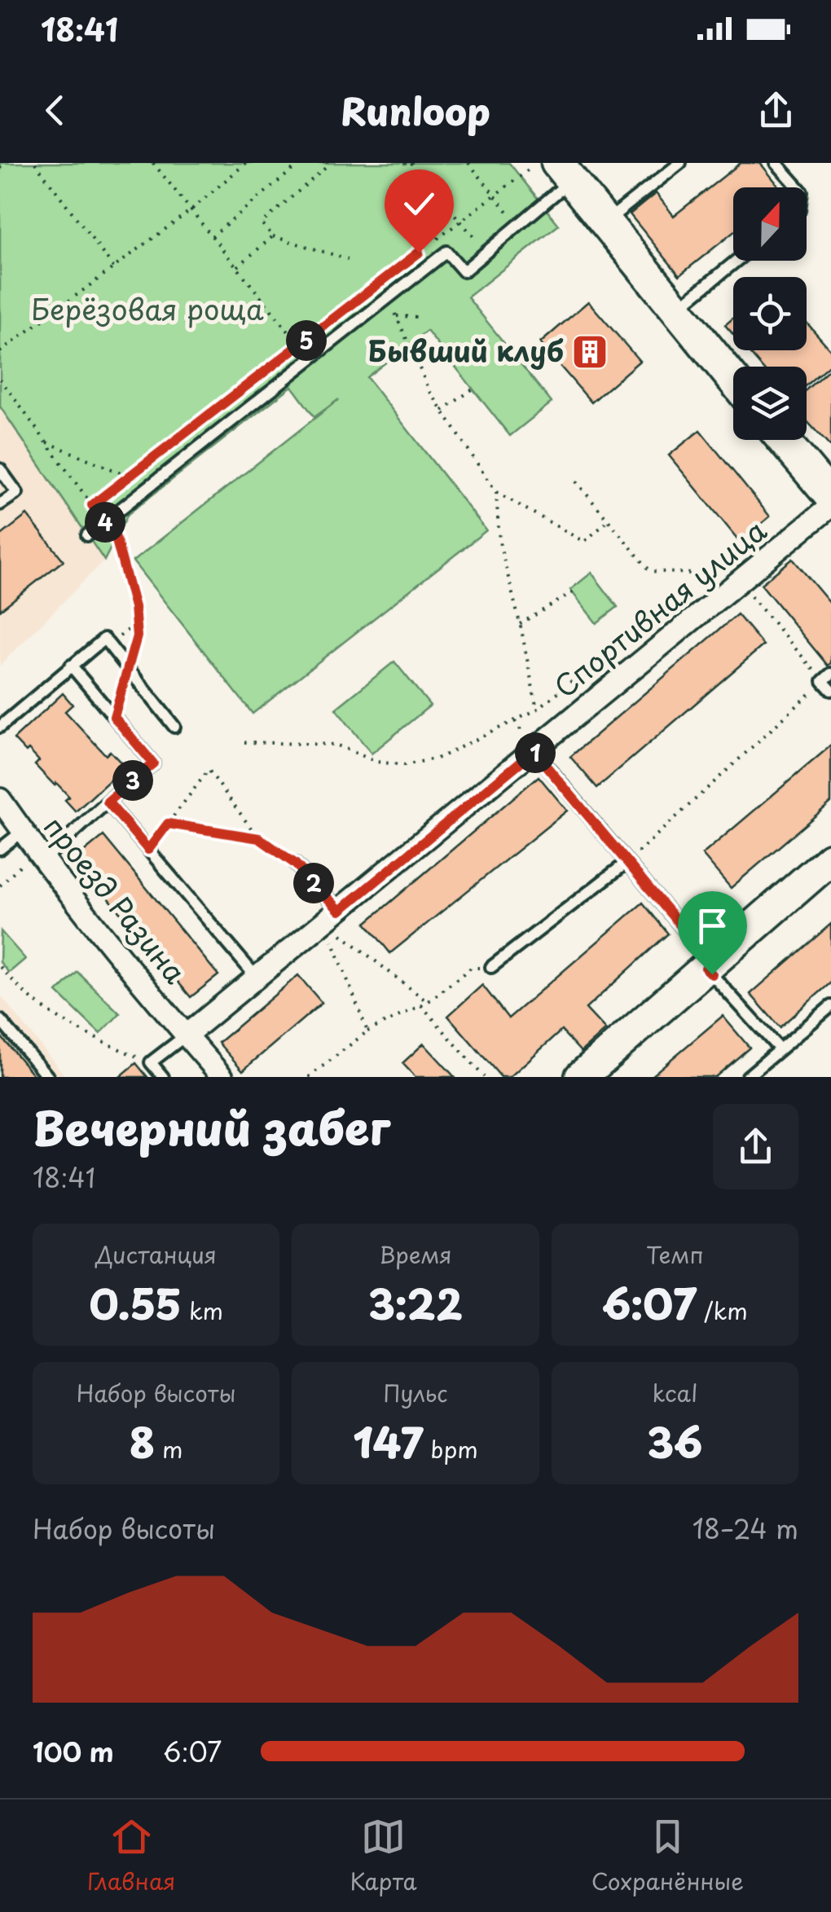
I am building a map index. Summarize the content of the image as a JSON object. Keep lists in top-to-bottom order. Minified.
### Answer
{"streets":{"street":["Спортивная улица","проезд Разина"]},"crossings":[["Спортивная улица","проезд Разина"]],"parks":["Берёзовая роща"],"places":{"building":["Бывший клуб"]},"north":"top","page":{"status":"18:41","header":"Runloop","pins":["5","4","1","3","2"],"heading":["Вечерний забег","18:41"],"stats":[["Дистанция","0.55 km"],["Время","3:22"],["Темп","6:07 /km"],["Набор высоты","8 m"],["Пульс","147 bpm"],["kcal","36"]],"chart":["Набор высоты","18–24 m"],"list":[{"name":"100 m","note":"6:07"}],"tabs":["Главная","Карта","Сохранённые"]}}
